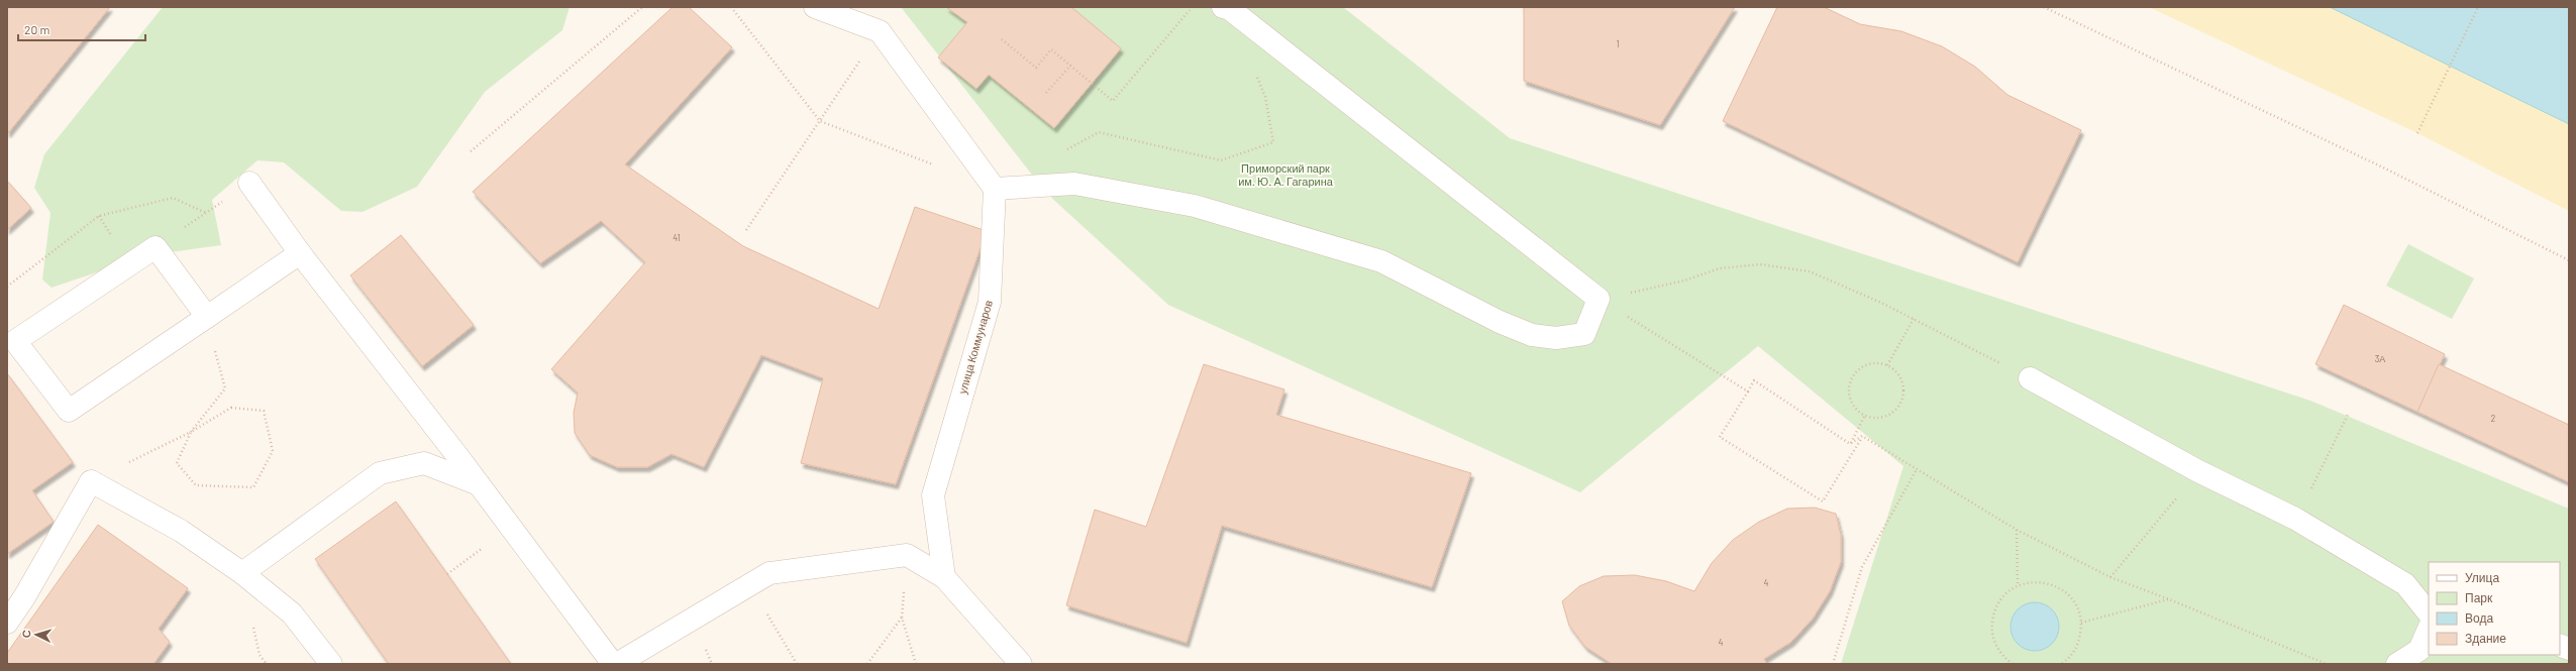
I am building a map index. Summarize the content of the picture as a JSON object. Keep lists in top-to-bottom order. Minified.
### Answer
{"streets":{"street":["улица Коммунаров"]},"parks":["Приморский парк им. Ю. А. Гагарина"],"house_numbers":["1","41","3А","2","4","4"],"legend":["Улица","Парк","Вода","Здание"],"scale_bar":"20 m","north":"left"}
